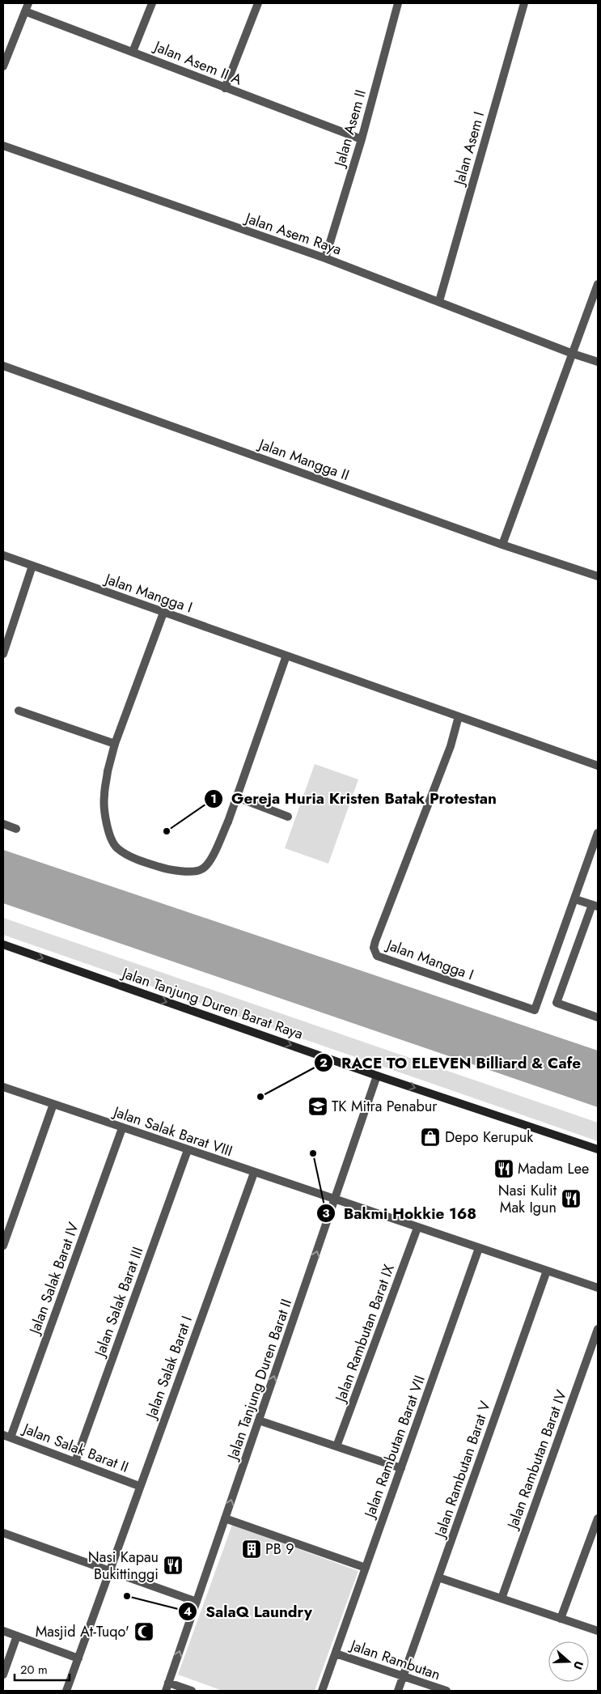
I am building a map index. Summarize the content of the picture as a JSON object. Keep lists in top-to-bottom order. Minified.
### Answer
{"streets":{"street":["Jalan Asem II A","Jalan Asem II","Jalan Asem I","Jalan Asem Raya","Jalan Mangga II","Jalan Mangga I","Jalan Tanjung Duren Barat Raya","Jalan Salak Barat VIII","Jalan Salak Barat IV","Jalan Salak Barat III","Jalan Rambutan Barat IX","Jalan Salak Barat I","Jalan Tanjung Duren Barat II","Jalan Rambutan Barat VII","Jalan Salak Barat II","Jalan Rambutan Barat IV","Jalan Rambutan Barat V","Jalan Rambutan"]},"crossings":[["Jalan Asem II A","Jalan Asem II"],["Jalan Asem II","Jalan Asem Raya"],["Jalan Asem I","Jalan Asem Raya"],["Jalan Tanjung Duren Barat Raya","Jalan Tanjung Duren Barat II"],["Jalan Salak Barat VIII","Jalan Salak Barat IV"],["Jalan Salak Barat VIII","Jalan Salak Barat III"],["Jalan Salak Barat VIII","Jalan Rambutan Barat IX"],["Jalan Salak Barat VIII","Jalan Salak Barat I"],["Jalan Salak Barat VIII","Jalan Tanjung Duren Barat II"],["Jalan Salak Barat VIII","Jalan Rambutan Barat VII"],["Jalan Salak Barat VIII","Jalan Rambutan Barat V"],["Jalan Salak Barat IV","Jalan Salak Barat II"],["Jalan Salak Barat III","Jalan Salak Barat II"],["Jalan Salak Barat I","Jalan Salak Barat II"],["Jalan Rambutan Barat VII","Jalan Rambutan"],["Jalan Rambutan Barat V","Jalan Rambutan"]],"one_way":["Jalan Tanjung Duren Barat Raya","Jalan Tanjung Duren Barat II"],"places":{"other":["Gereja Huria Kristen Batak Protestan","RACE TO ELEVEN Billiard & Cafe","Bakmi Hokkie 168","SalaQ Laundry"],"school or university":["TK Mitra Penabur"],"shop":["Depo Kerupuk"],"restaurant":["Madam Lee","Nasi Kulit Mak Igun","Nasi Kapau Bukittinggi"],"building":["PB 9"],"mosque":["Masjid At-Tuqo'"]},"scale_bar":"20 m","north":"right"}
